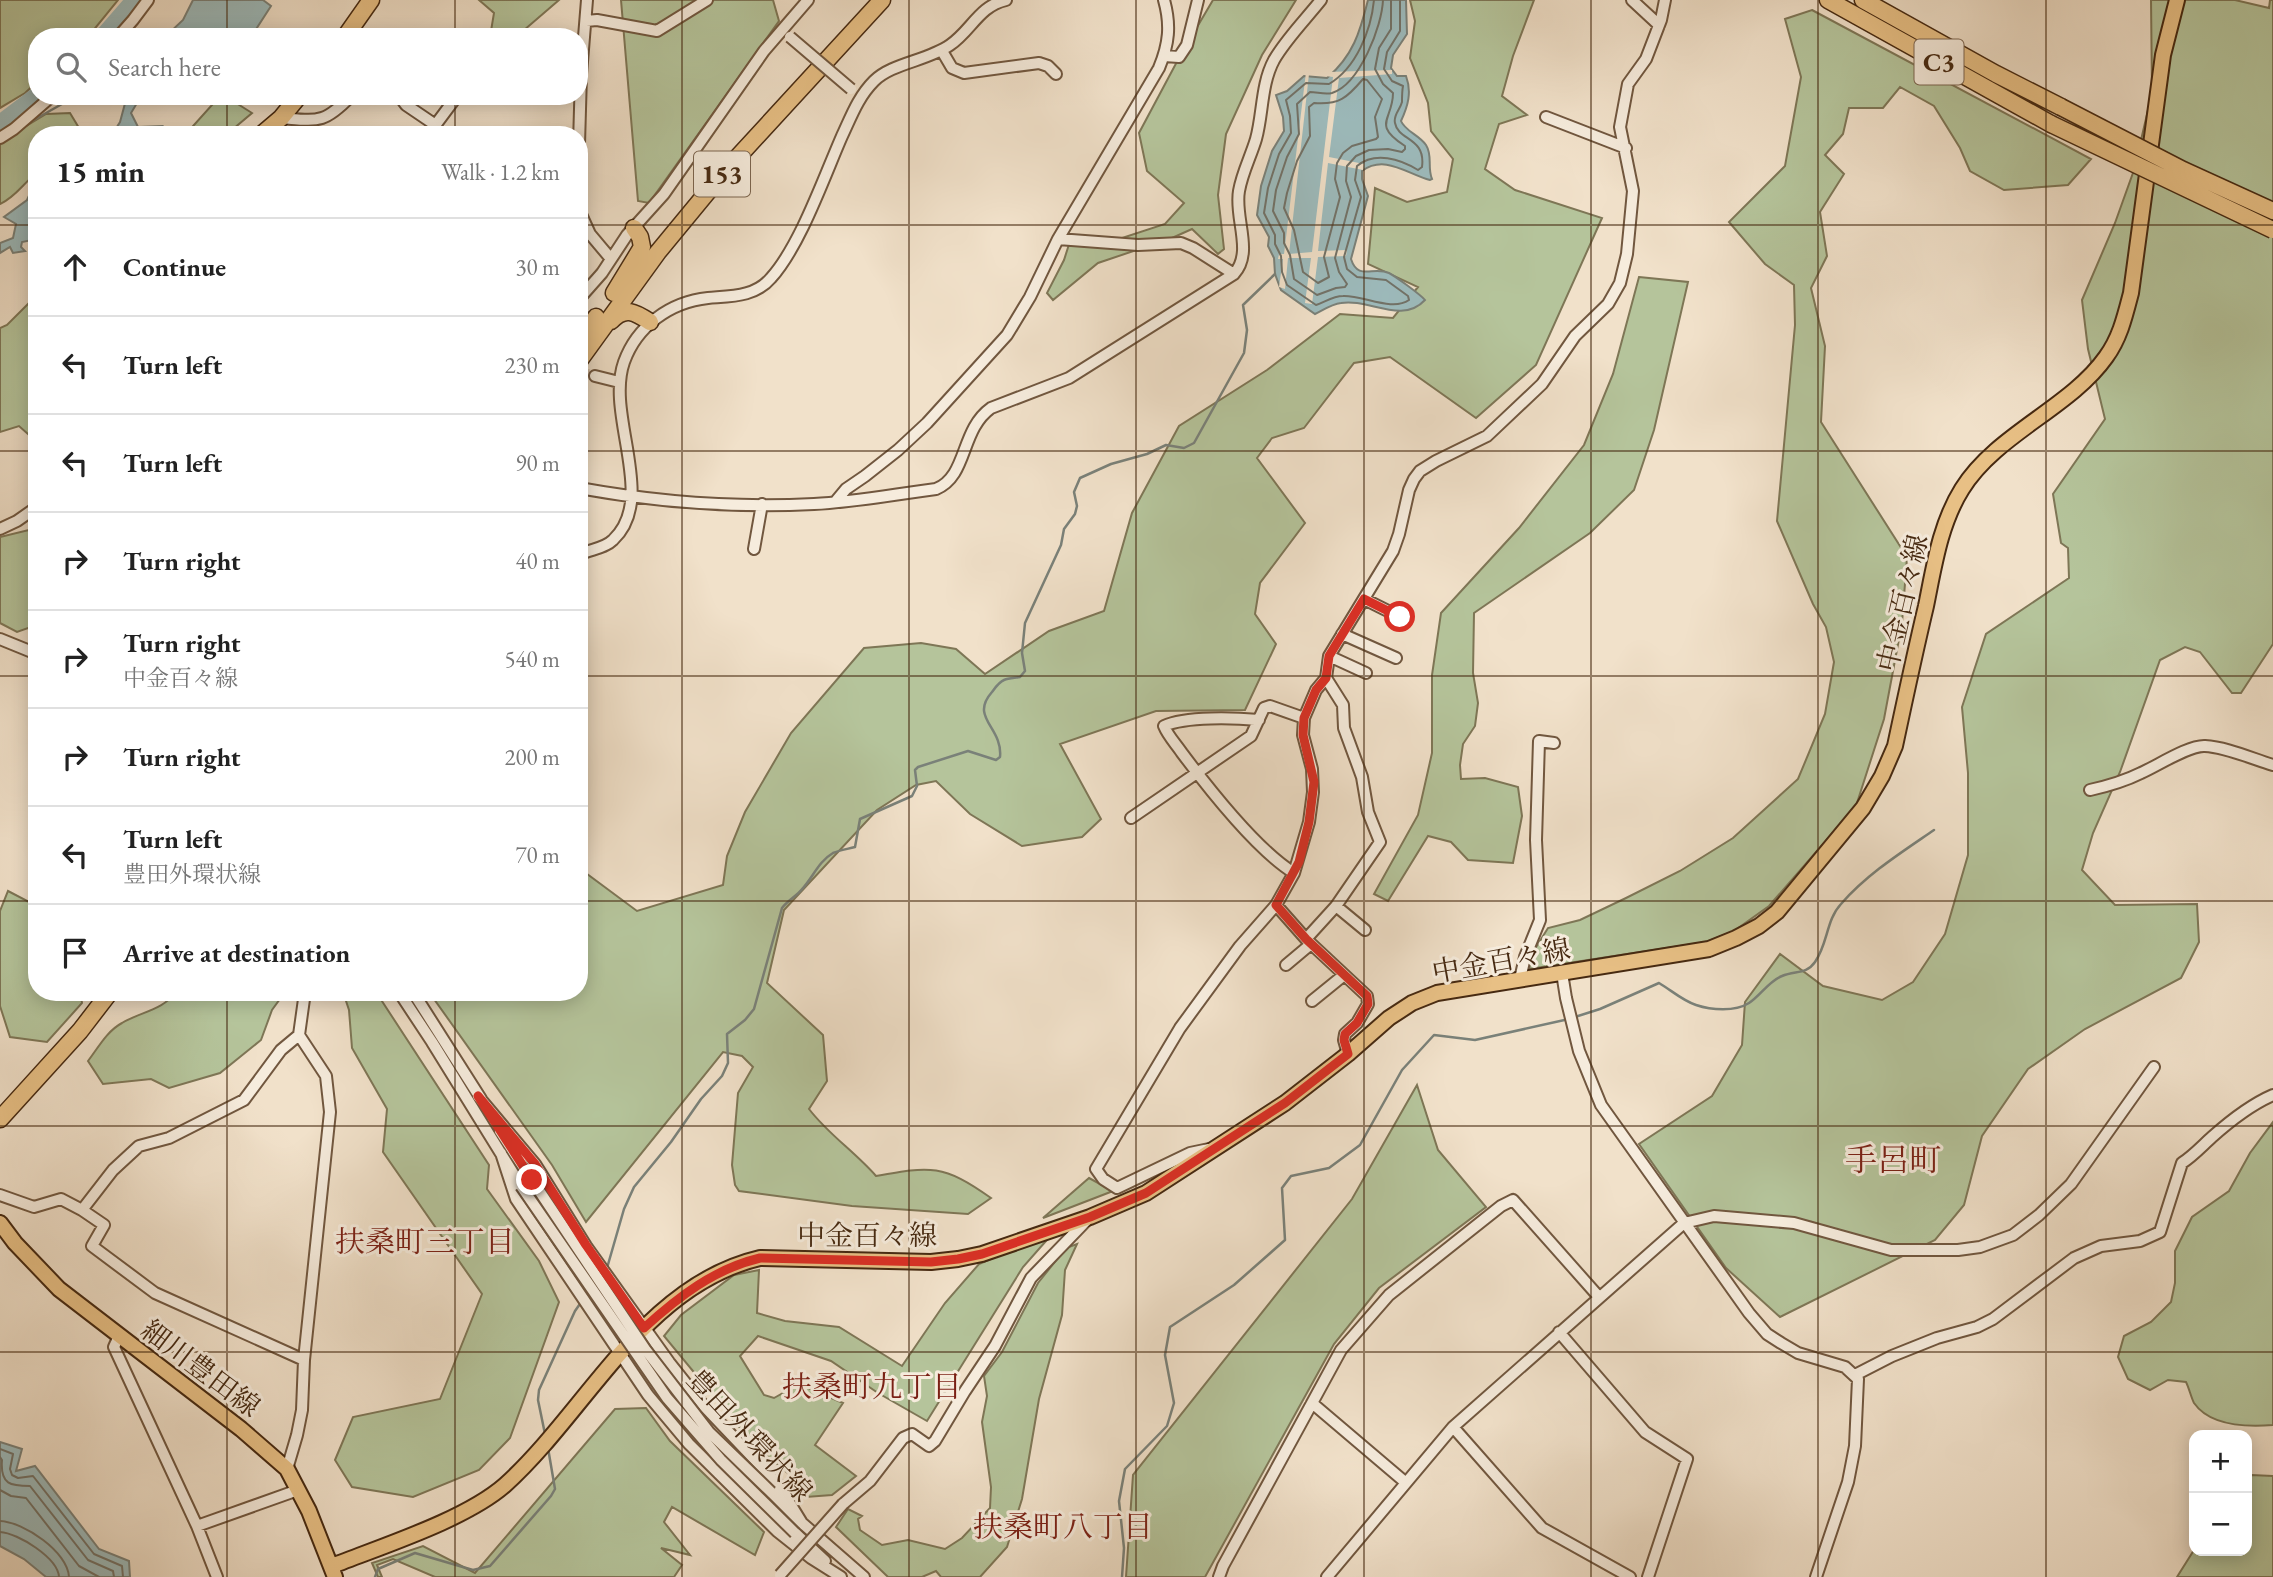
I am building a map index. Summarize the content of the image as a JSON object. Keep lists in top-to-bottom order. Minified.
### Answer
{"streets":{"highway":["C3","153"],"main road":["中金百々線","細川豊田線"],"street":["豊田外環状線"]},"crossings":[["中金百々線","細川豊田線"]],"districts":["手呂町","扶桑町三丁目","扶桑町九丁目","扶桑町八丁目"],"page":{"search":"Search here","heading":["15 min","Walk · 1.2 km"],"list":[["Continue","30 m"],["Turn left","230 m"],["Turn left","90 m"],["Turn right","40 m"],["Turn right","中金百々線","540 m"],["Turn right","200 m"],["Turn left","豊田外環状線","70 m"],"Arrive at destination"],"map_buttons":["+","−"]}}
